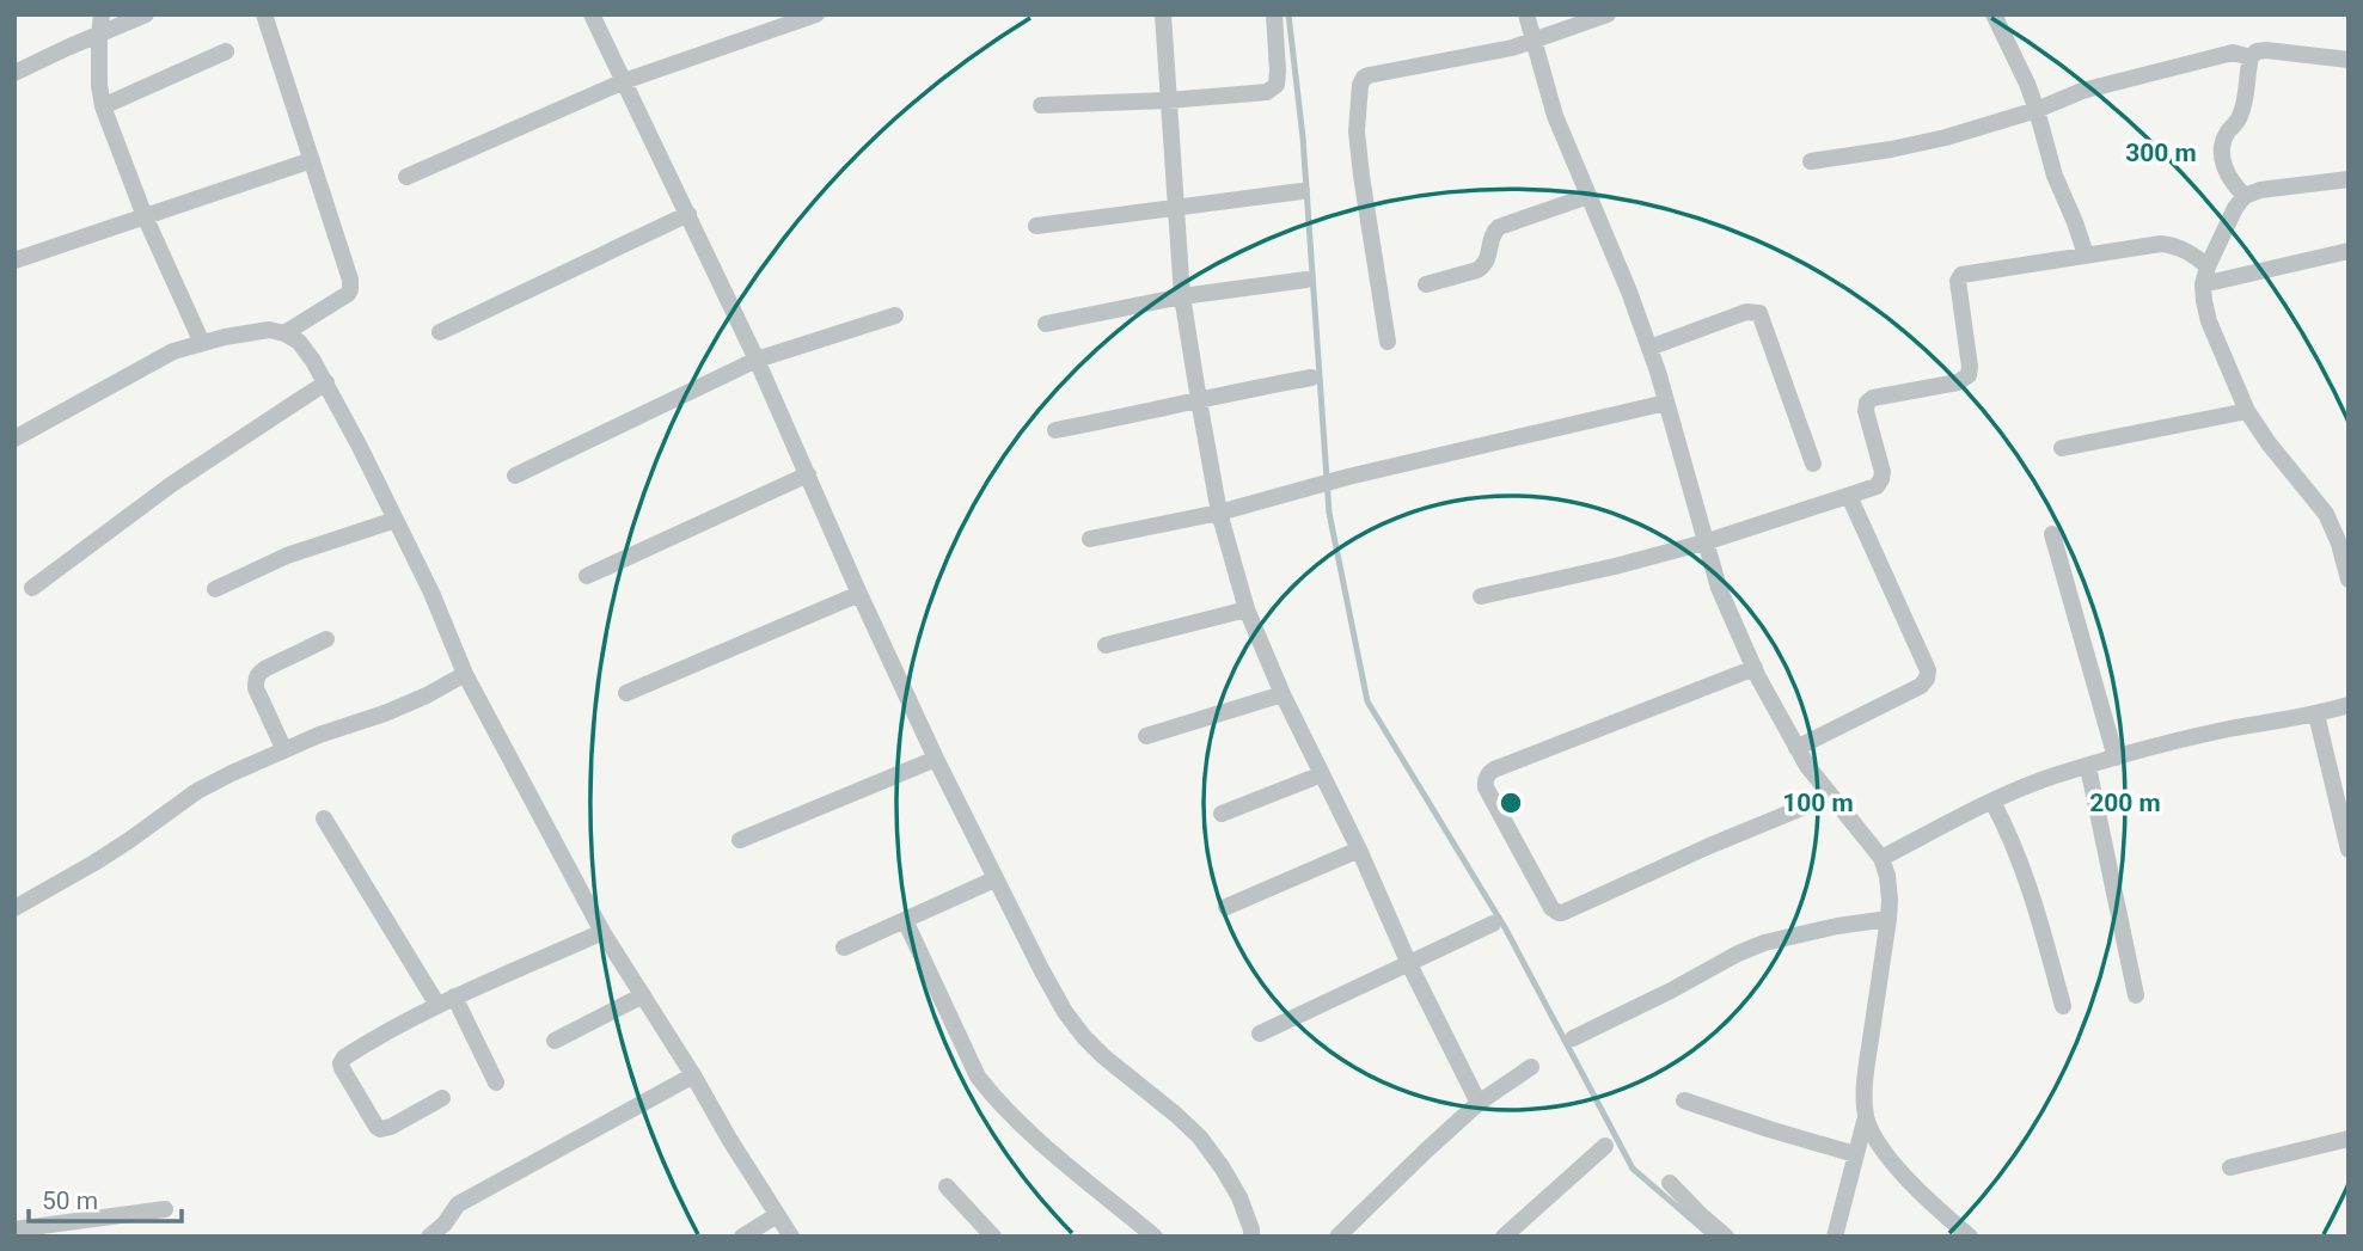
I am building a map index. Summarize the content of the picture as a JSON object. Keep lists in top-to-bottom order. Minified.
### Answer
{"scale_bar":"50 m","rings":["300 m","100 m","200 m"]}
